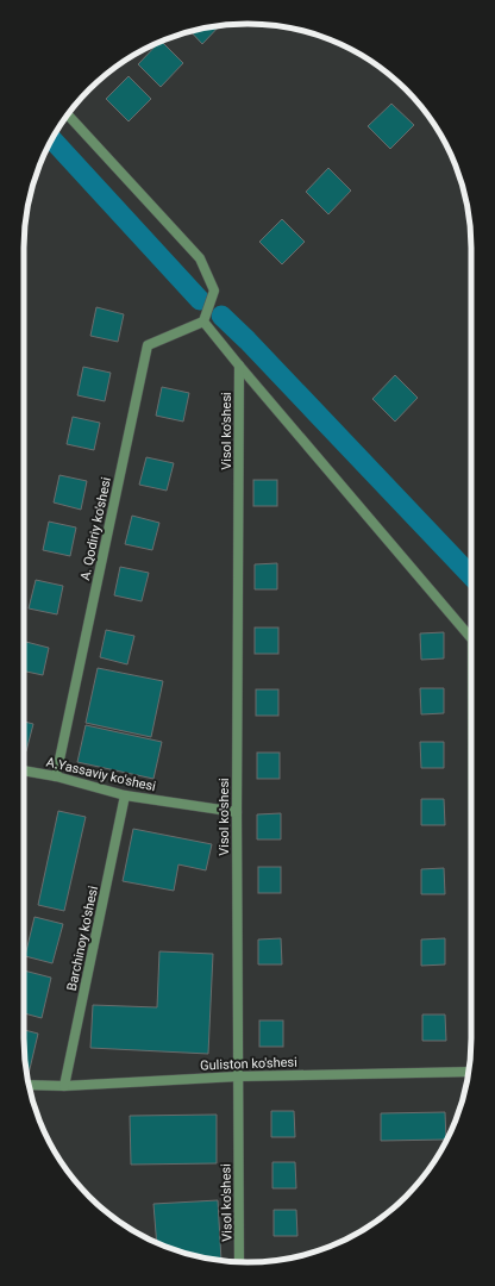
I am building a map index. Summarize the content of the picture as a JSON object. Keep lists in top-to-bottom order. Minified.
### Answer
{"streets":{"street":["Visol ko'shesi","A. Qodiriy ko'shesi","A.Yassaviy ko'shesi","Barchinoy ko'shesi","Guliston ko'shesi"]},"crossings":[["Visol ko'shesi","A.Yassaviy ko'shesi"],["Visol ko'shesi","Guliston ko'shesi"],["A. Qodiriy ko'shesi","A.Yassaviy ko'shesi"],["A.Yassaviy ko'shesi","Barchinoy ko'shesi"],["Barchinoy ko'shesi","Guliston ko'shesi"]]}
